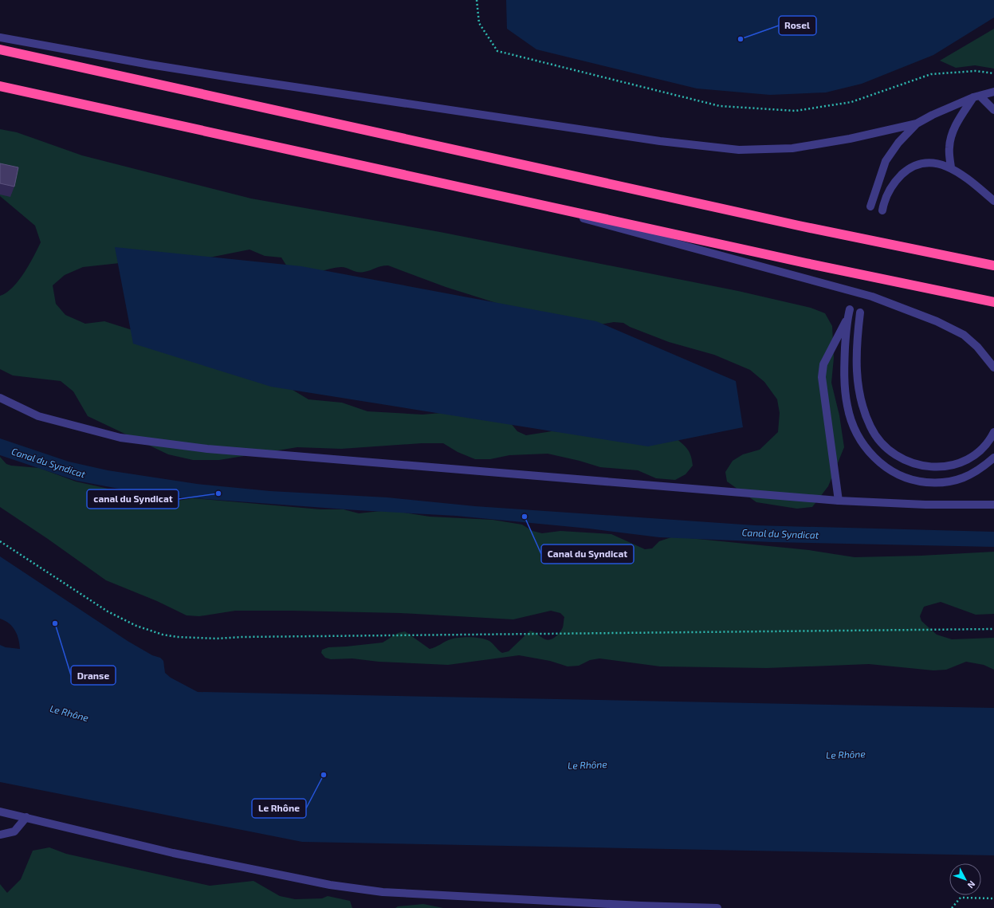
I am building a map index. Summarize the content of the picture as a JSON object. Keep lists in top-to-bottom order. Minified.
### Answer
{"water":["Canal du Syndicat","Le Rhône"],"places":["Rosel","canal du Syndicat","Canal du Syndicat","Dranse","Le Rhône"],"north":"bottom right"}
